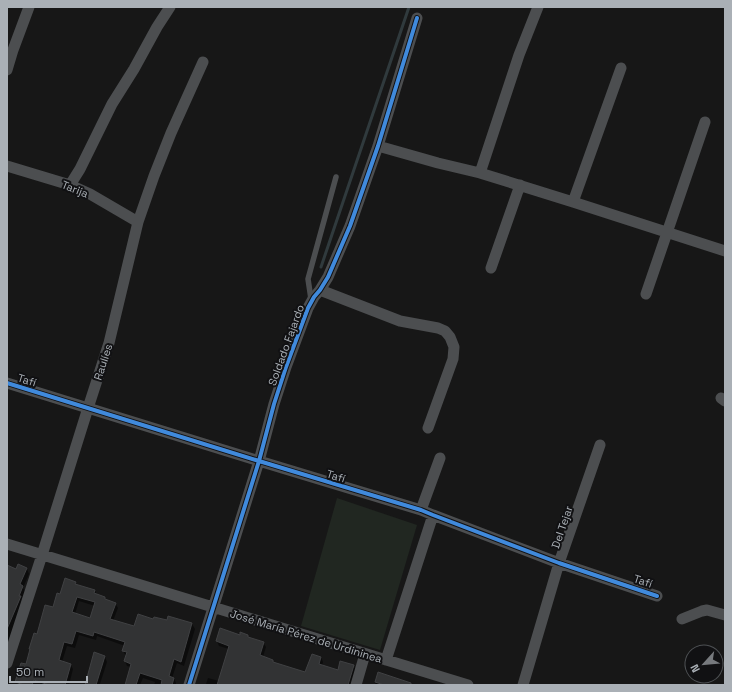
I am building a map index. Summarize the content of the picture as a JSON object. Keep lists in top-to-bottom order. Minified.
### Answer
{"streets":{"street":["Tarija","Soldado Fajardo","Raulíes","Tafí","Del Tejar","José María Pérez de Urdininea"]},"crossings":[["Tarija","Raulíes"],["Soldado Fajardo","Tafí"],["Soldado Fajardo","José María Pérez de Urdininea"],["Raulíes","Tafí"],["Raulíes","José María Pérez de Urdininea"],["Tafí","Del Tejar"]],"scale_bar":"50 m","north":"bottom left"}
